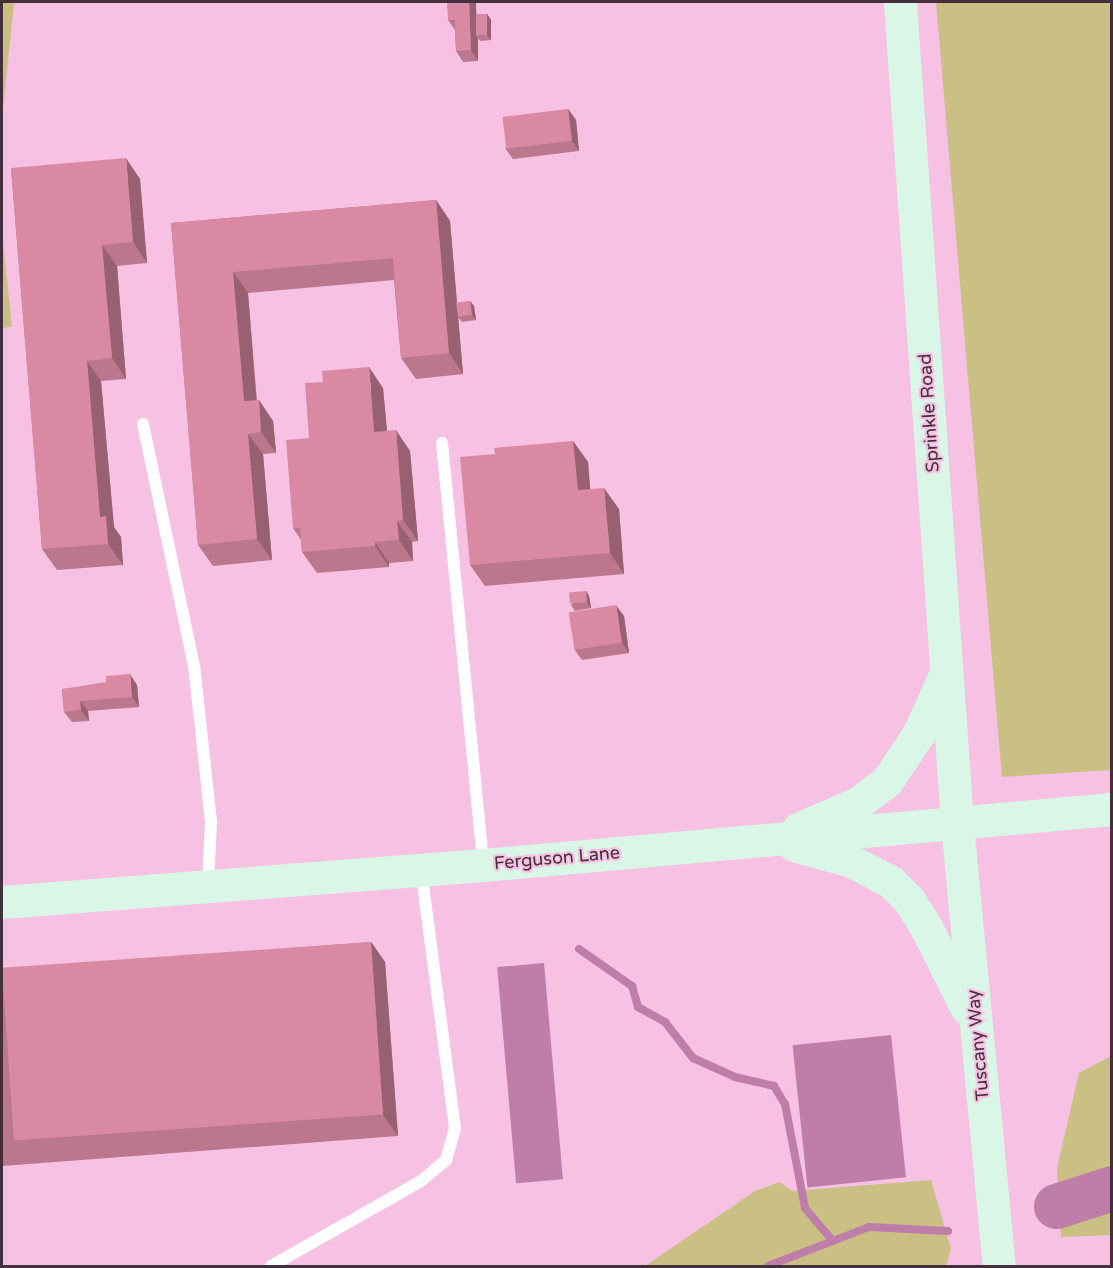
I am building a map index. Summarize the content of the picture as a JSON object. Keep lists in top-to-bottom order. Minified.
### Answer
{"streets":{"street":["Sprinkle Road","Ferguson Lane","Tuscany Way"]},"crossings":[["Sprinkle Road","Ferguson Lane"],["Sprinkle Road","Tuscany Way"],["Ferguson Lane","Tuscany Way"]]}
